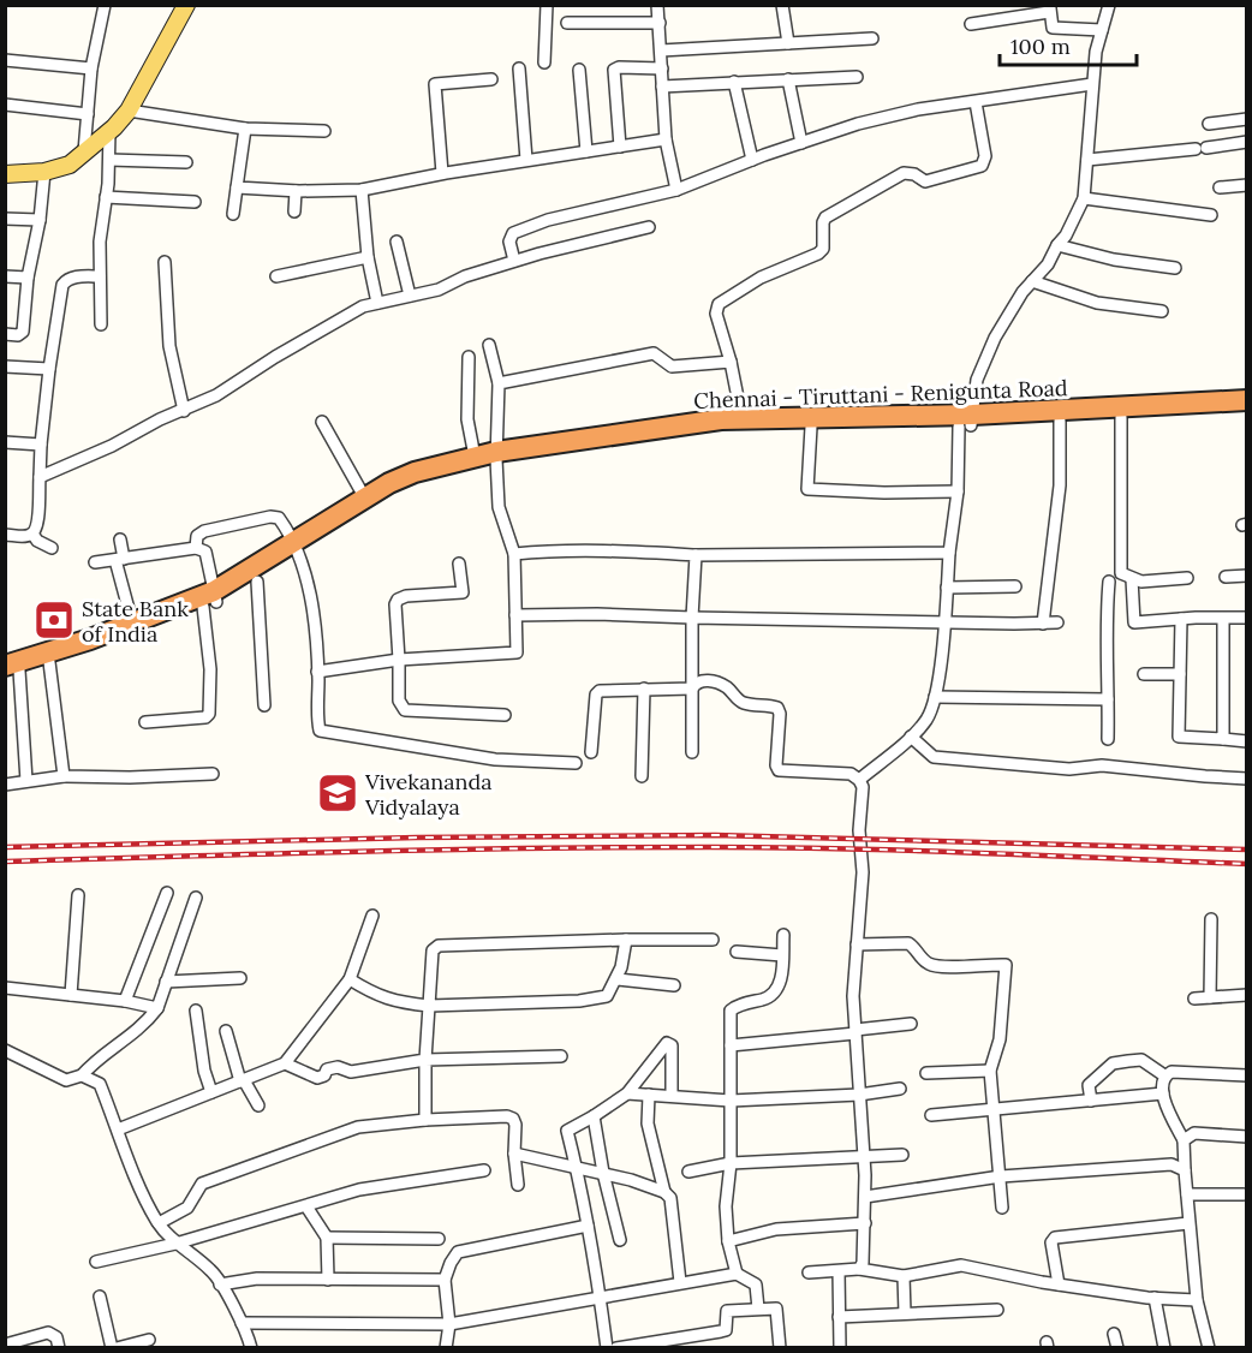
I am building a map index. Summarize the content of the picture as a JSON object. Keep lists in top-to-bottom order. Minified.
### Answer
{"streets":{"highway":["Chennai - Tiruttani - Renigunta Road"]},"places":{"bank":["State Bank of India"],"school or university":["Vivekananda Vidyalaya"]},"scale_bar":"100 m"}
